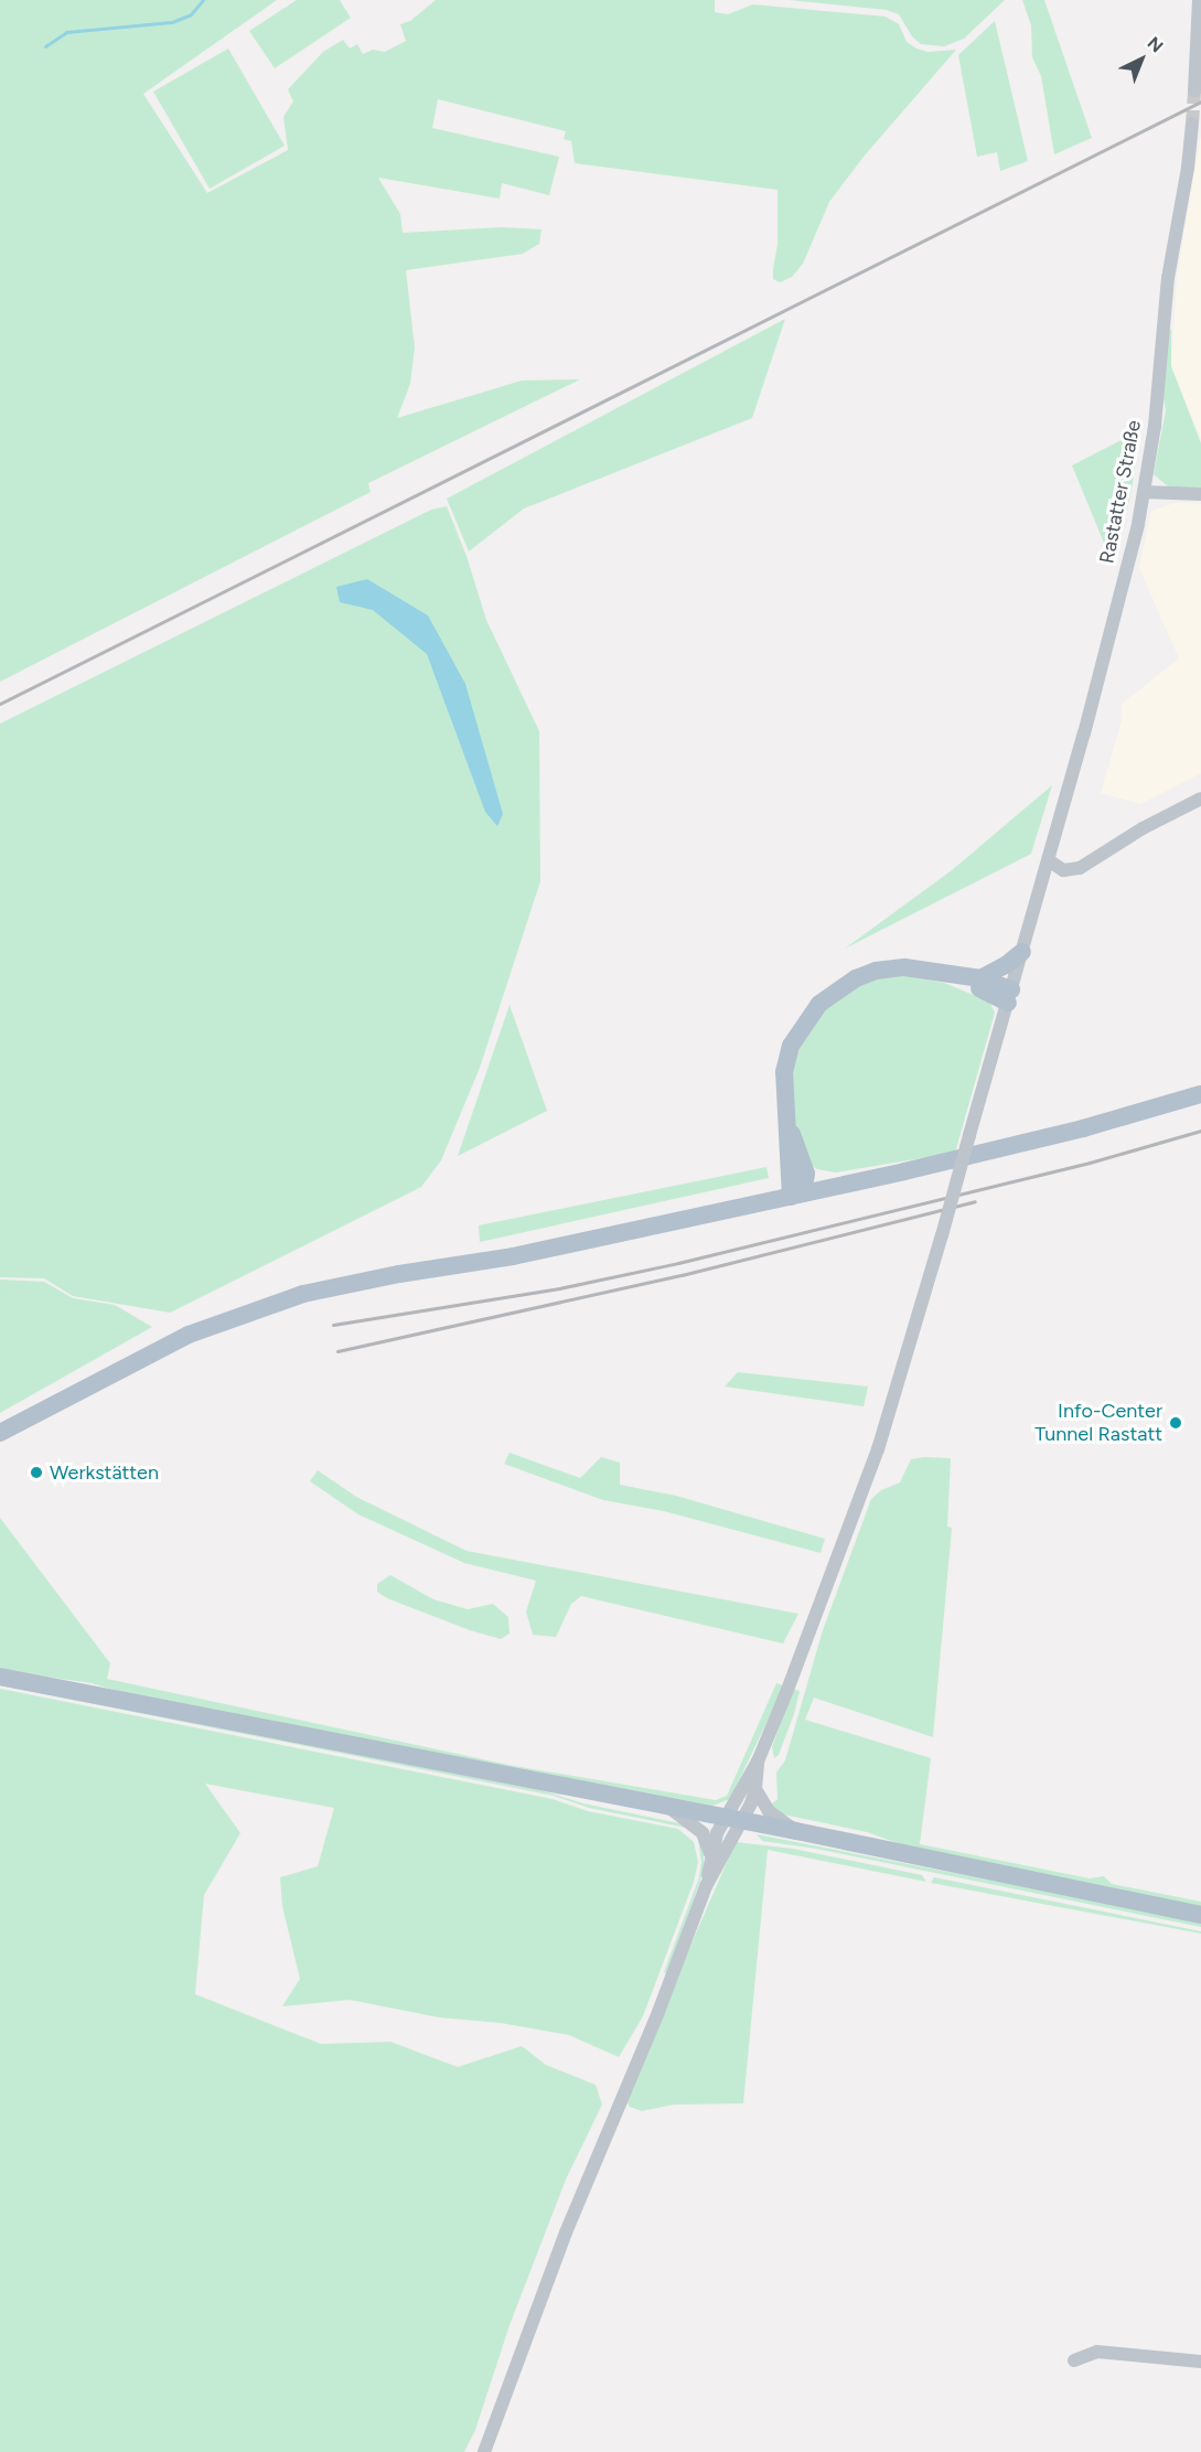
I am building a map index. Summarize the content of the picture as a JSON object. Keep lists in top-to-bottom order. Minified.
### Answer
{"streets":{"street":["Rastatter Straße"]},"places":["Info-Center Tunnel Rastatt","Werkstätten"],"north":"top right"}
